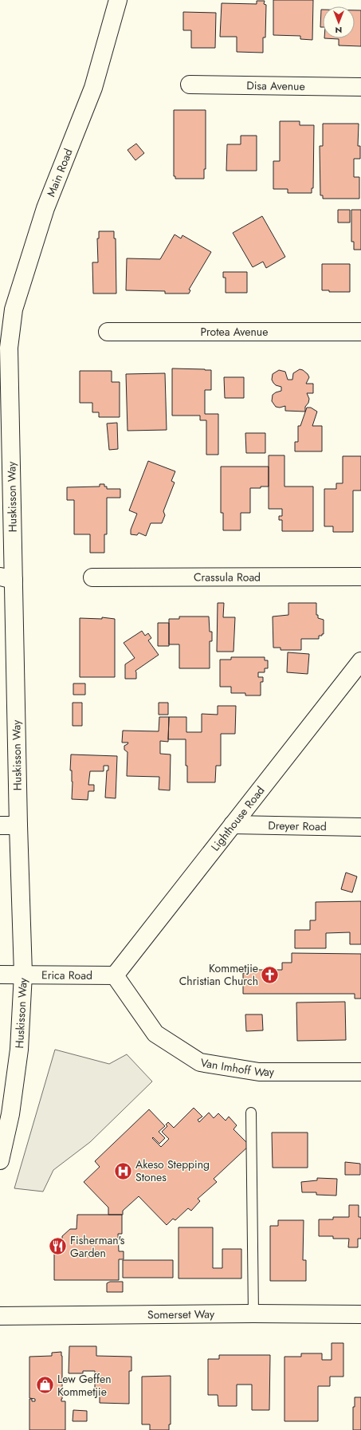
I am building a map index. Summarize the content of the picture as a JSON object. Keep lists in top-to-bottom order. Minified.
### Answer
{"streets":{"street":["Disa Avenue","Main Road","Protea Avenue","Huskisson Way","Crassula Road","Lighthouse Road","Dreyer Road","Erica Road","Van Imhoff Way","Somerset Way"]},"crossings":[["Main Road","Huskisson Way"],["Huskisson Way","Erica Road"],["Lighthouse Road","Dreyer Road"],["Lighthouse Road","Erica Road"],["Lighthouse Road","Van Imhoff Way"],["Erica Road","Van Imhoff Way"]],"places":{"church":["Kommetjie Christian Church"],"hospital":["Akeso Stepping Stones"],"restaurant":["Fisherman's Garden"],"shop":["Lew Geffen Kommetjie"]},"north":"bottom"}
